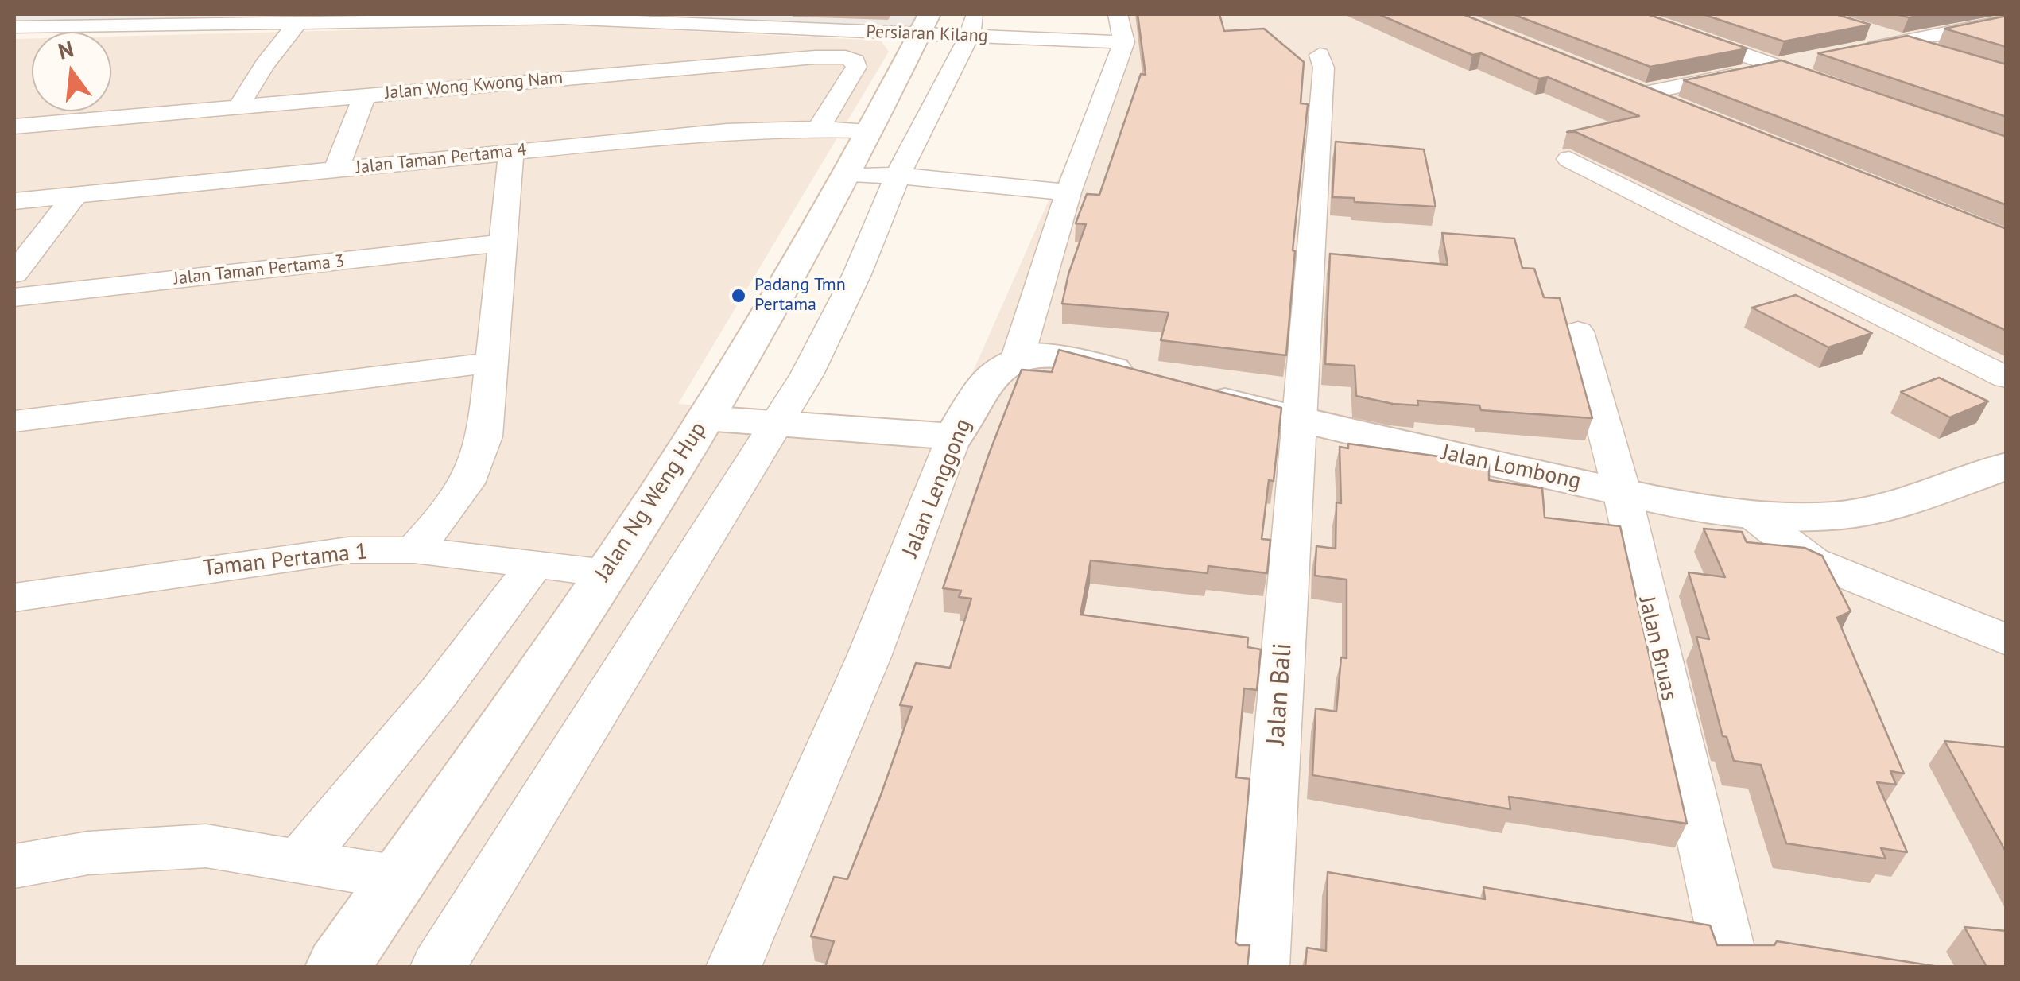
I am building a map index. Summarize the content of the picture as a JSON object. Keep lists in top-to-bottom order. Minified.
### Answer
{"streets":{"main road":["Jalan Lombong","Jalan Lenggong","Jalan Ng Weng Hup"],"street":["Persiaran Kilang","Jalan Wong Kwong Nam","Jalan Taman Pertama 4","Jalan Taman Pertama 3","Taman Pertama 1","Jalan Bruas","Jalan Bali"]},"crossings":[["Persiaran Kilang","Jalan Ng Weng Hup"],["Jalan Wong Kwong Nam","Jalan Taman Pertama 4"],["Jalan Taman Pertama 4","Jalan Ng Weng Hup"],["Jalan Lombong","Jalan Bruas"],["Jalan Lombong","Jalan Bali"],["Jalan Ng Weng Hup","Taman Pertama 1"]],"places":["Padang Tmn Pertama"],"north":"top"}
